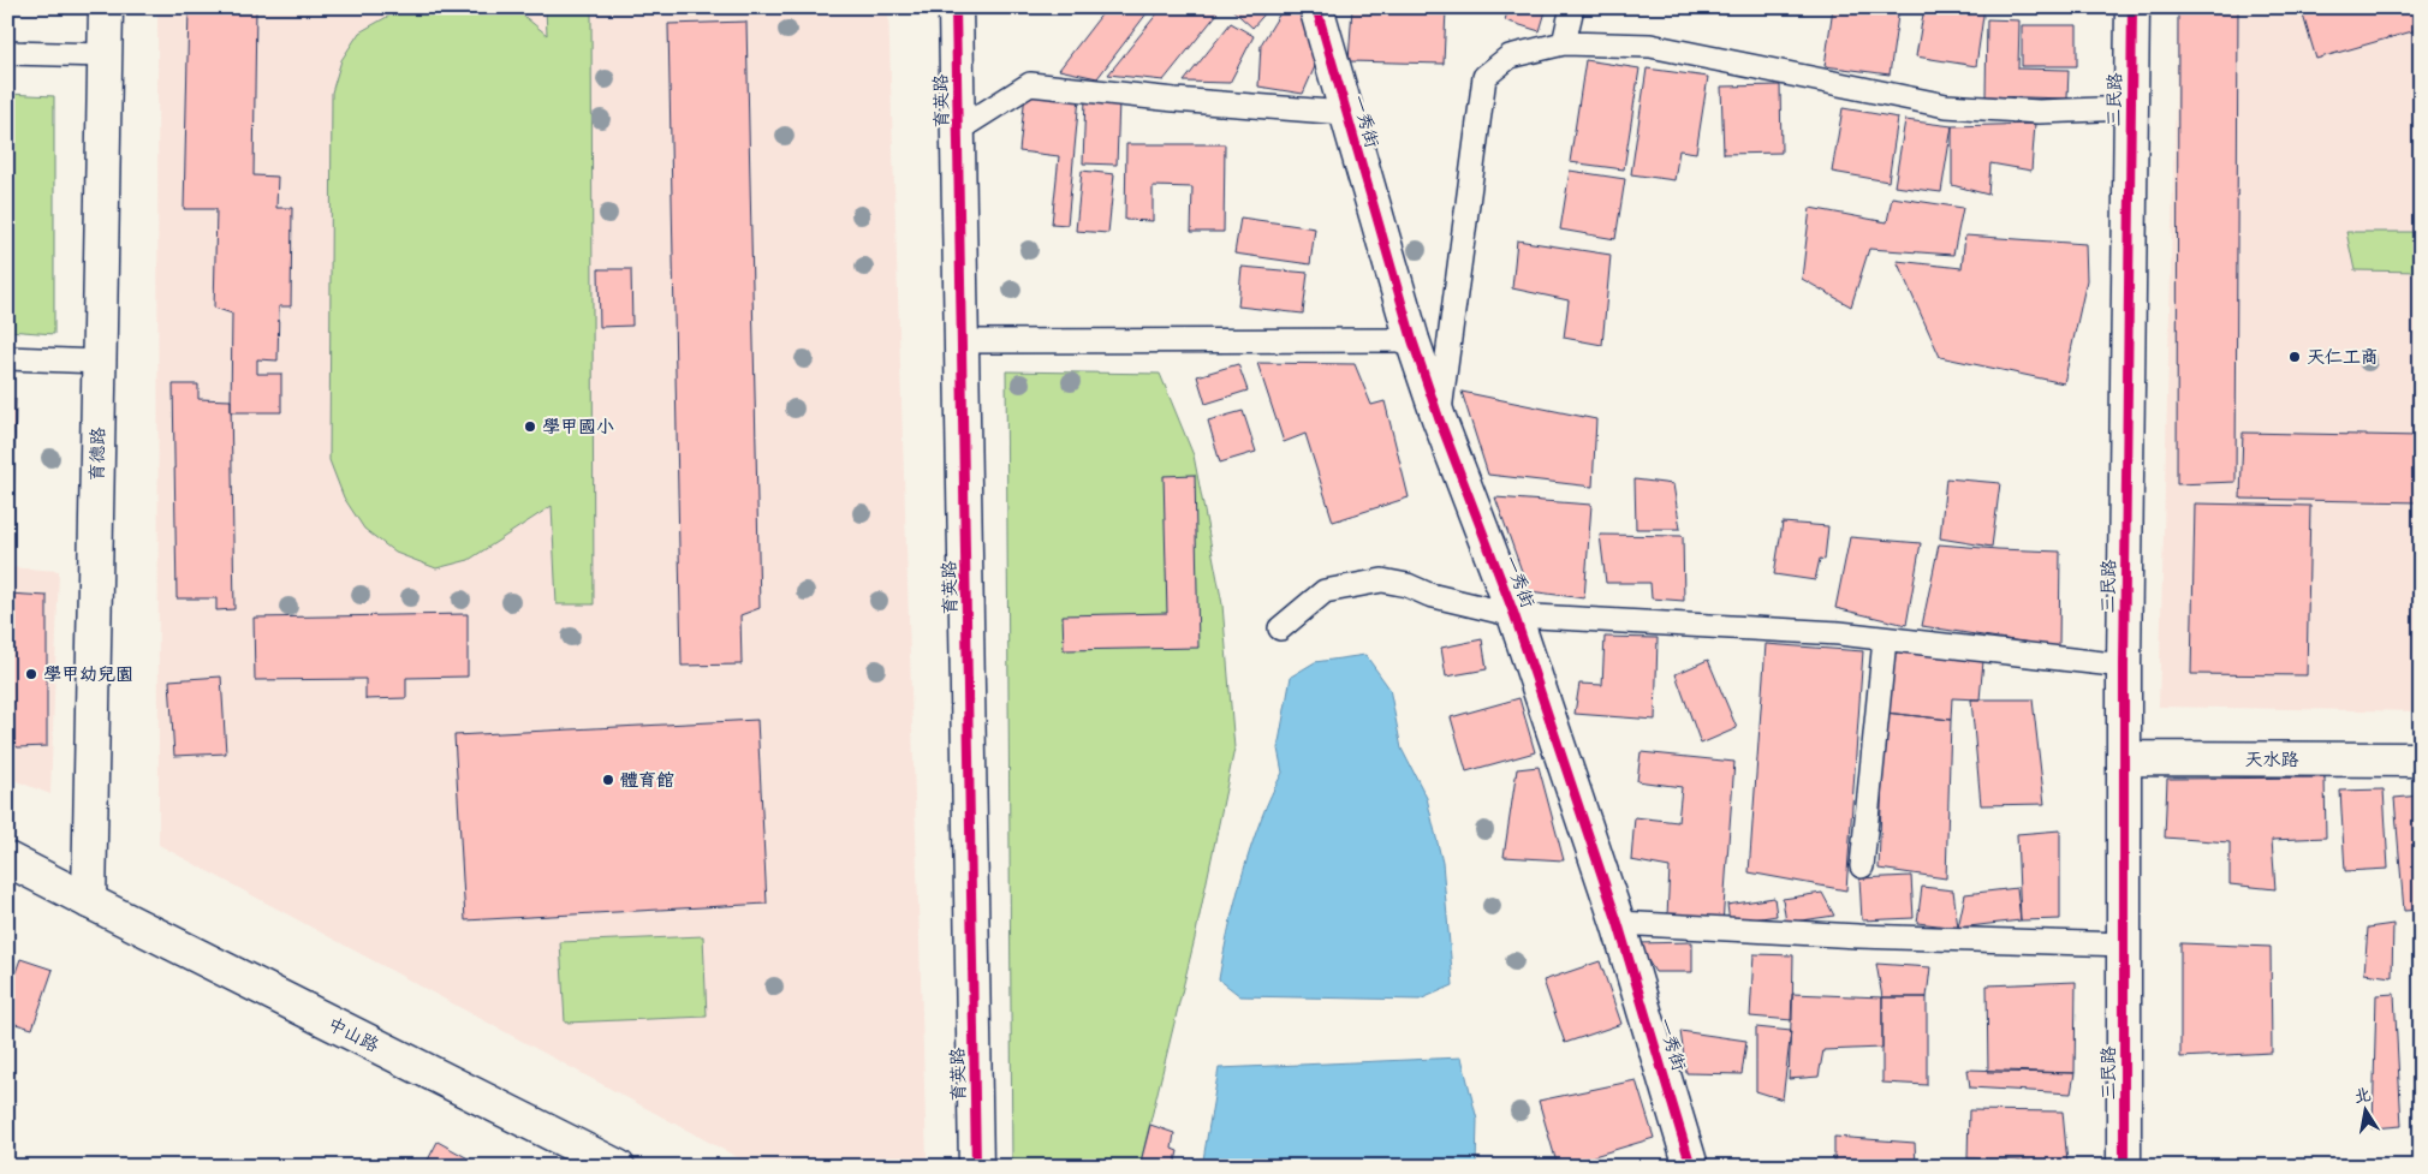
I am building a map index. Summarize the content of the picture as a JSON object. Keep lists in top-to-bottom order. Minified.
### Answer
{"streets":{"street":["三民路","育英路","一秀街","育德路","天水路","中山路"]},"crossings":[["三民路","天水路"],["育德路","中山路"]],"places":["天仁工商","學甲國小","學甲幼兒園","體育館"],"north":"top"}
